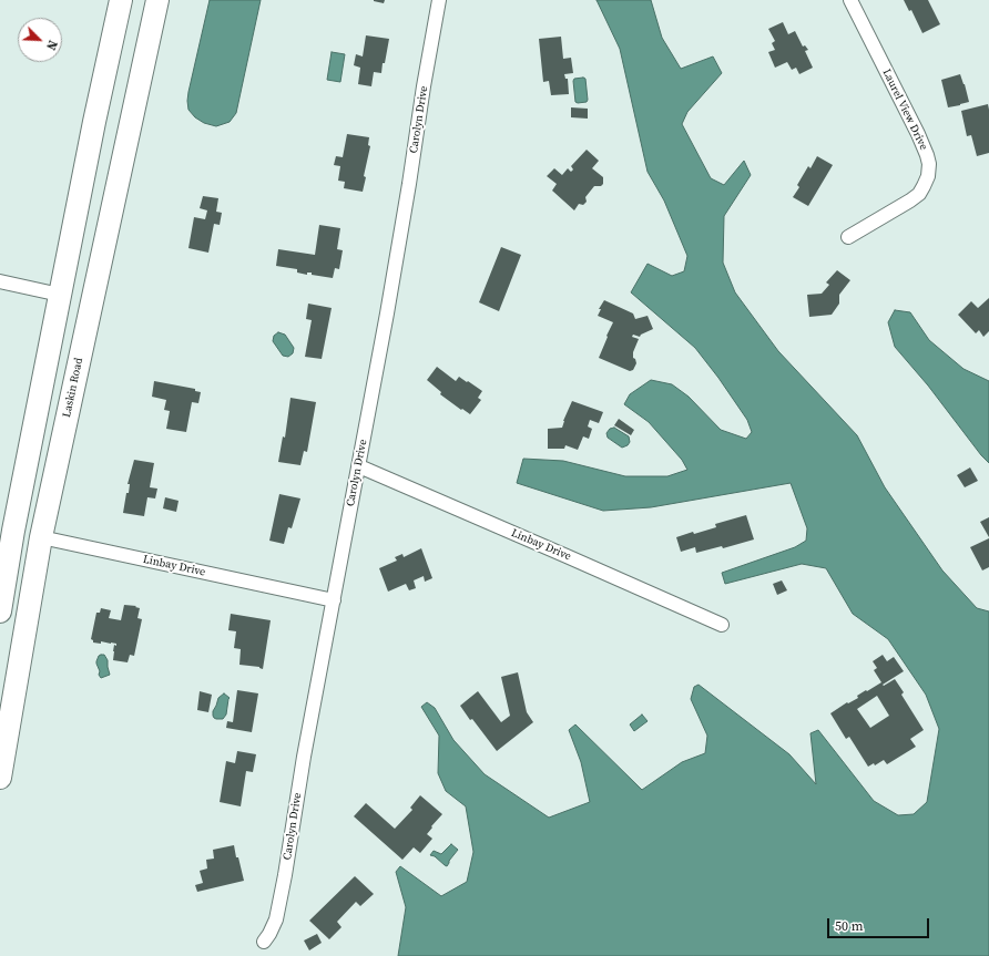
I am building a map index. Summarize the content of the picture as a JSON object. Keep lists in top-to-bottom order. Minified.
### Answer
{"streets":{"main road":["Laskin Road"],"street":["Laurel View Drive","Carolyn Drive","Linbay Drive"]},"crossings":[["Carolyn Drive","Linbay Drive"],["Laskin Road","Linbay Drive"]],"scale_bar":"50 m","north":"bottom right"}
